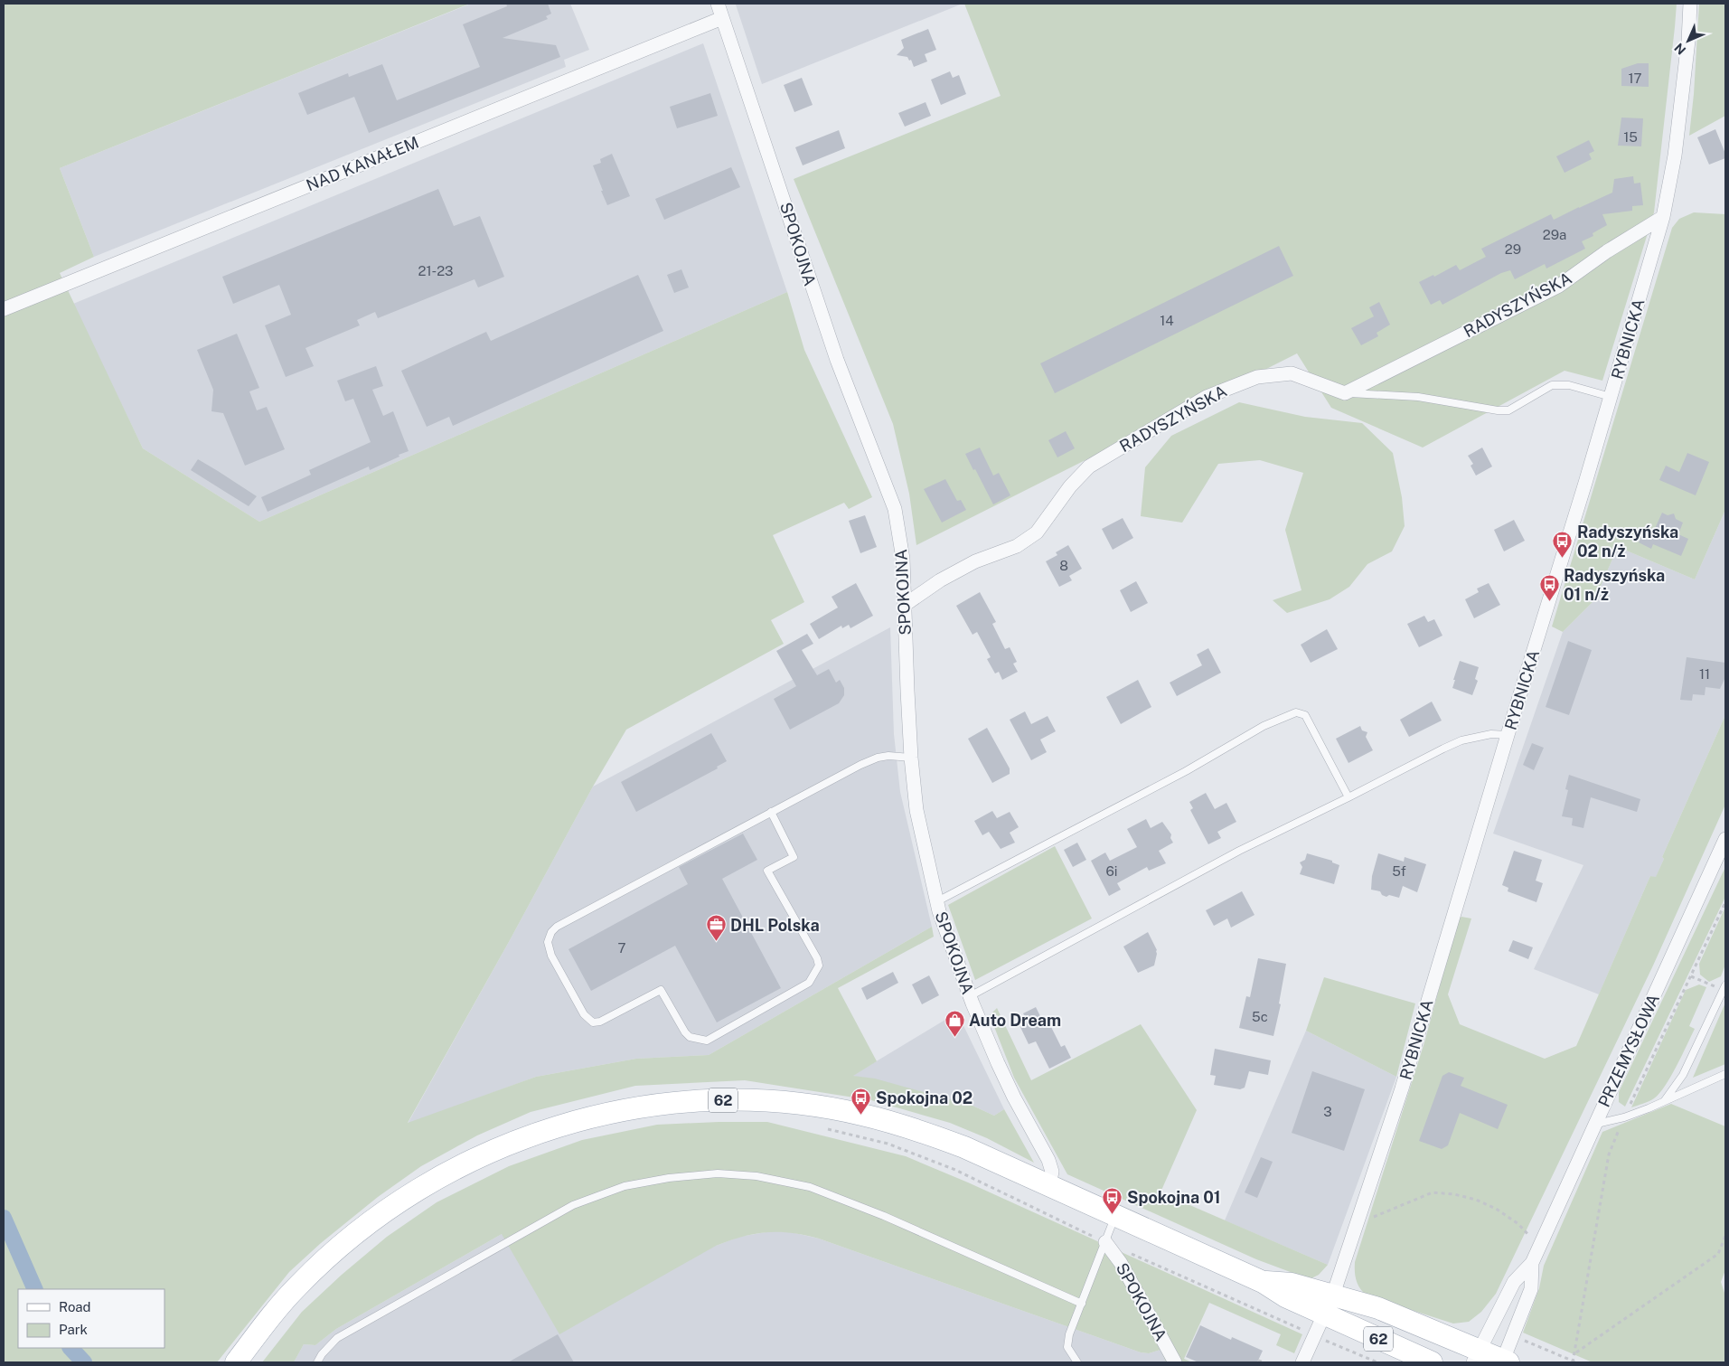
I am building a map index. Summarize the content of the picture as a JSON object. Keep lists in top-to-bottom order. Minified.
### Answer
{"streets":{"main road":["62"],"street":["NAD KANAŁEM","SPOKOJNA","RADYSZYŃSKA","RYBNICKA","PRZEMYSŁOWA"]},"crossings":[["NAD KANAŁEM","SPOKOJNA"],["SPOKOJNA","RADYSZYŃSKA"],["SPOKOJNA","62"],["RADYSZYŃSKA","RYBNICKA"],["RYBNICKA","62"],["PRZEMYSŁOWA","62"]],"places":{"bus stop":["Radyszyńska 02 n/ż","Radyszyńska 01 n/ż","Spokojna 02","Spokojna 01"],"office":["DHL Polska"],"shop":["Auto Dream"]},"house_numbers":["17","15","29a","29","21-23","14","8","11","6i","5f","7","5c","3"],"legend":["Road","Park"],"north":"bottom left"}
